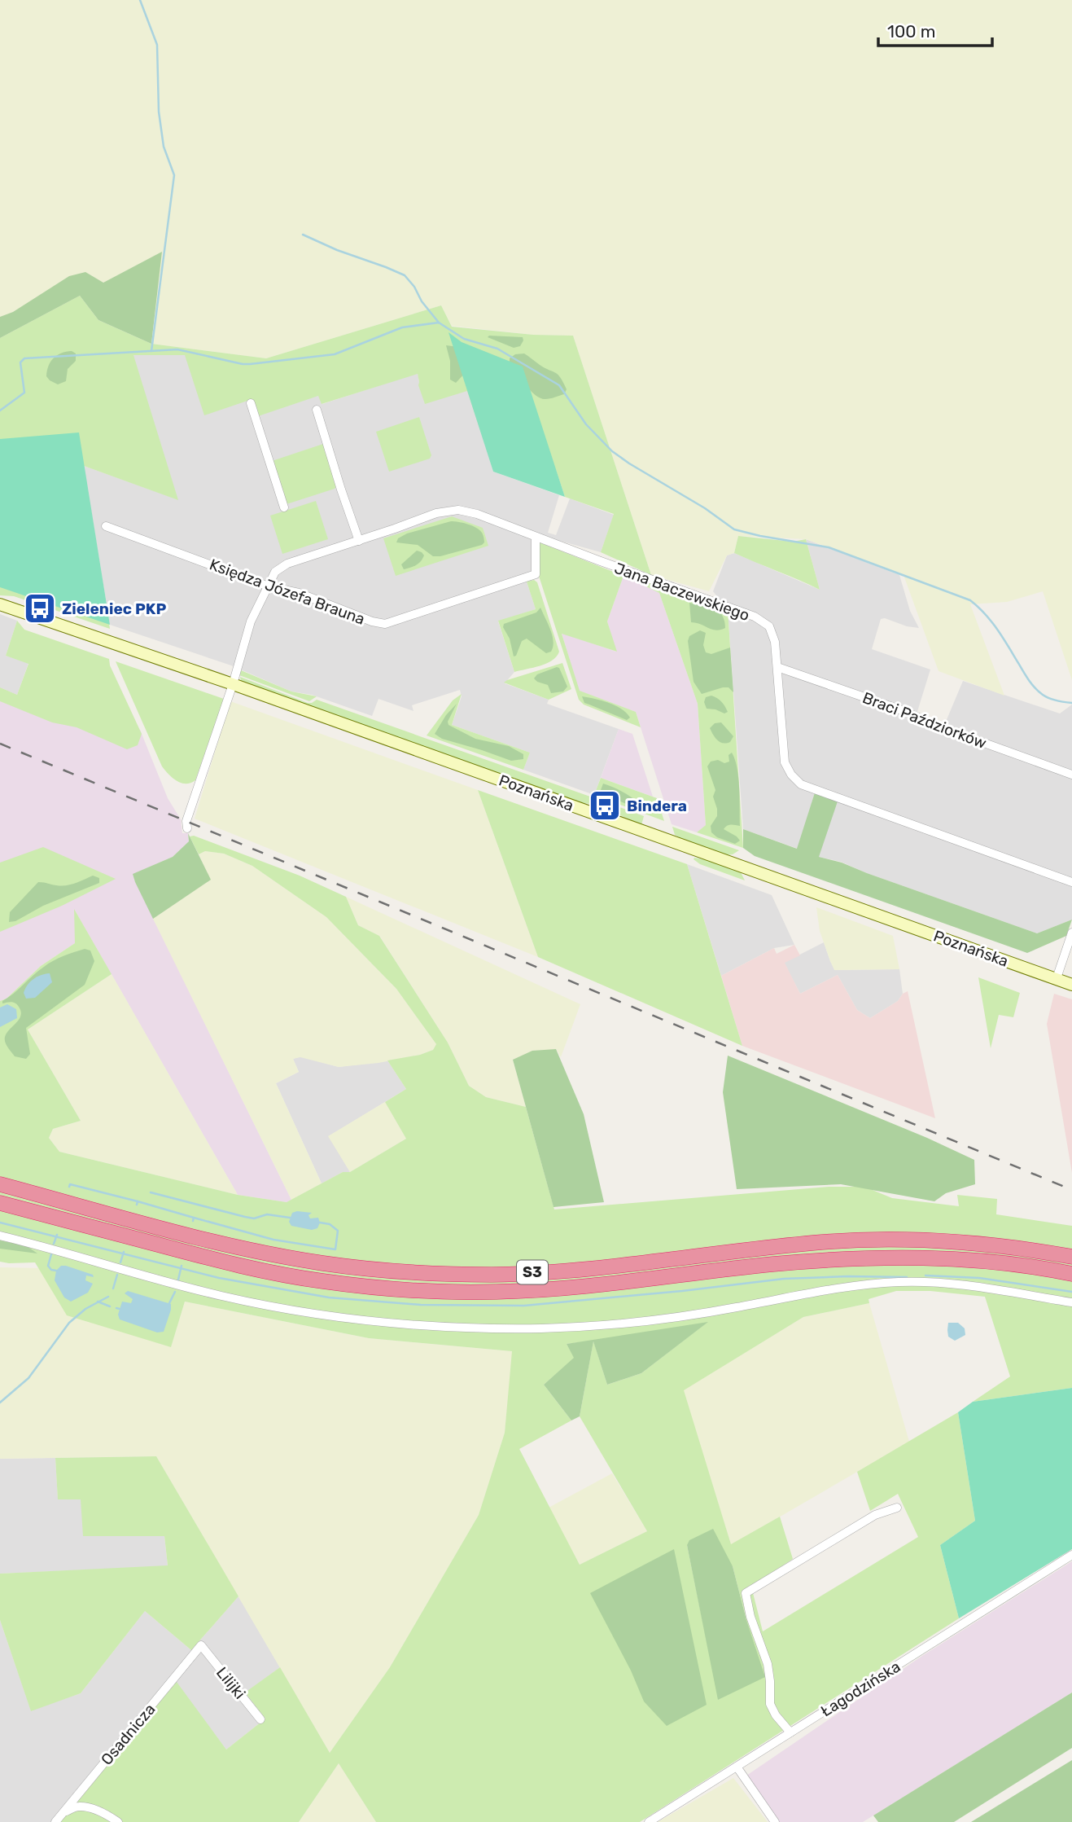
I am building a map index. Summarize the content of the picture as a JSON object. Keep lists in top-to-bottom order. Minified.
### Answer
{"streets":{"highway":["S3"],"main road":["Poznańska"],"street":["Księdza Józefa Brauna","Jana Baczewskiego","Braci Paździorków","Lilijki","Łagodzińska","Osadnicza"]},"crossings":[["Księdza Józefa Brauna","Jana Baczewskiego"],["Jana Baczewskiego","Braci Paździorków"],["Jana Baczewskiego","Poznańska"],["Lilijki","Osadnicza"]],"places":{"bus stop":["Zieleniec PKP","Bindera"]},"scale_bar":"100 m"}
